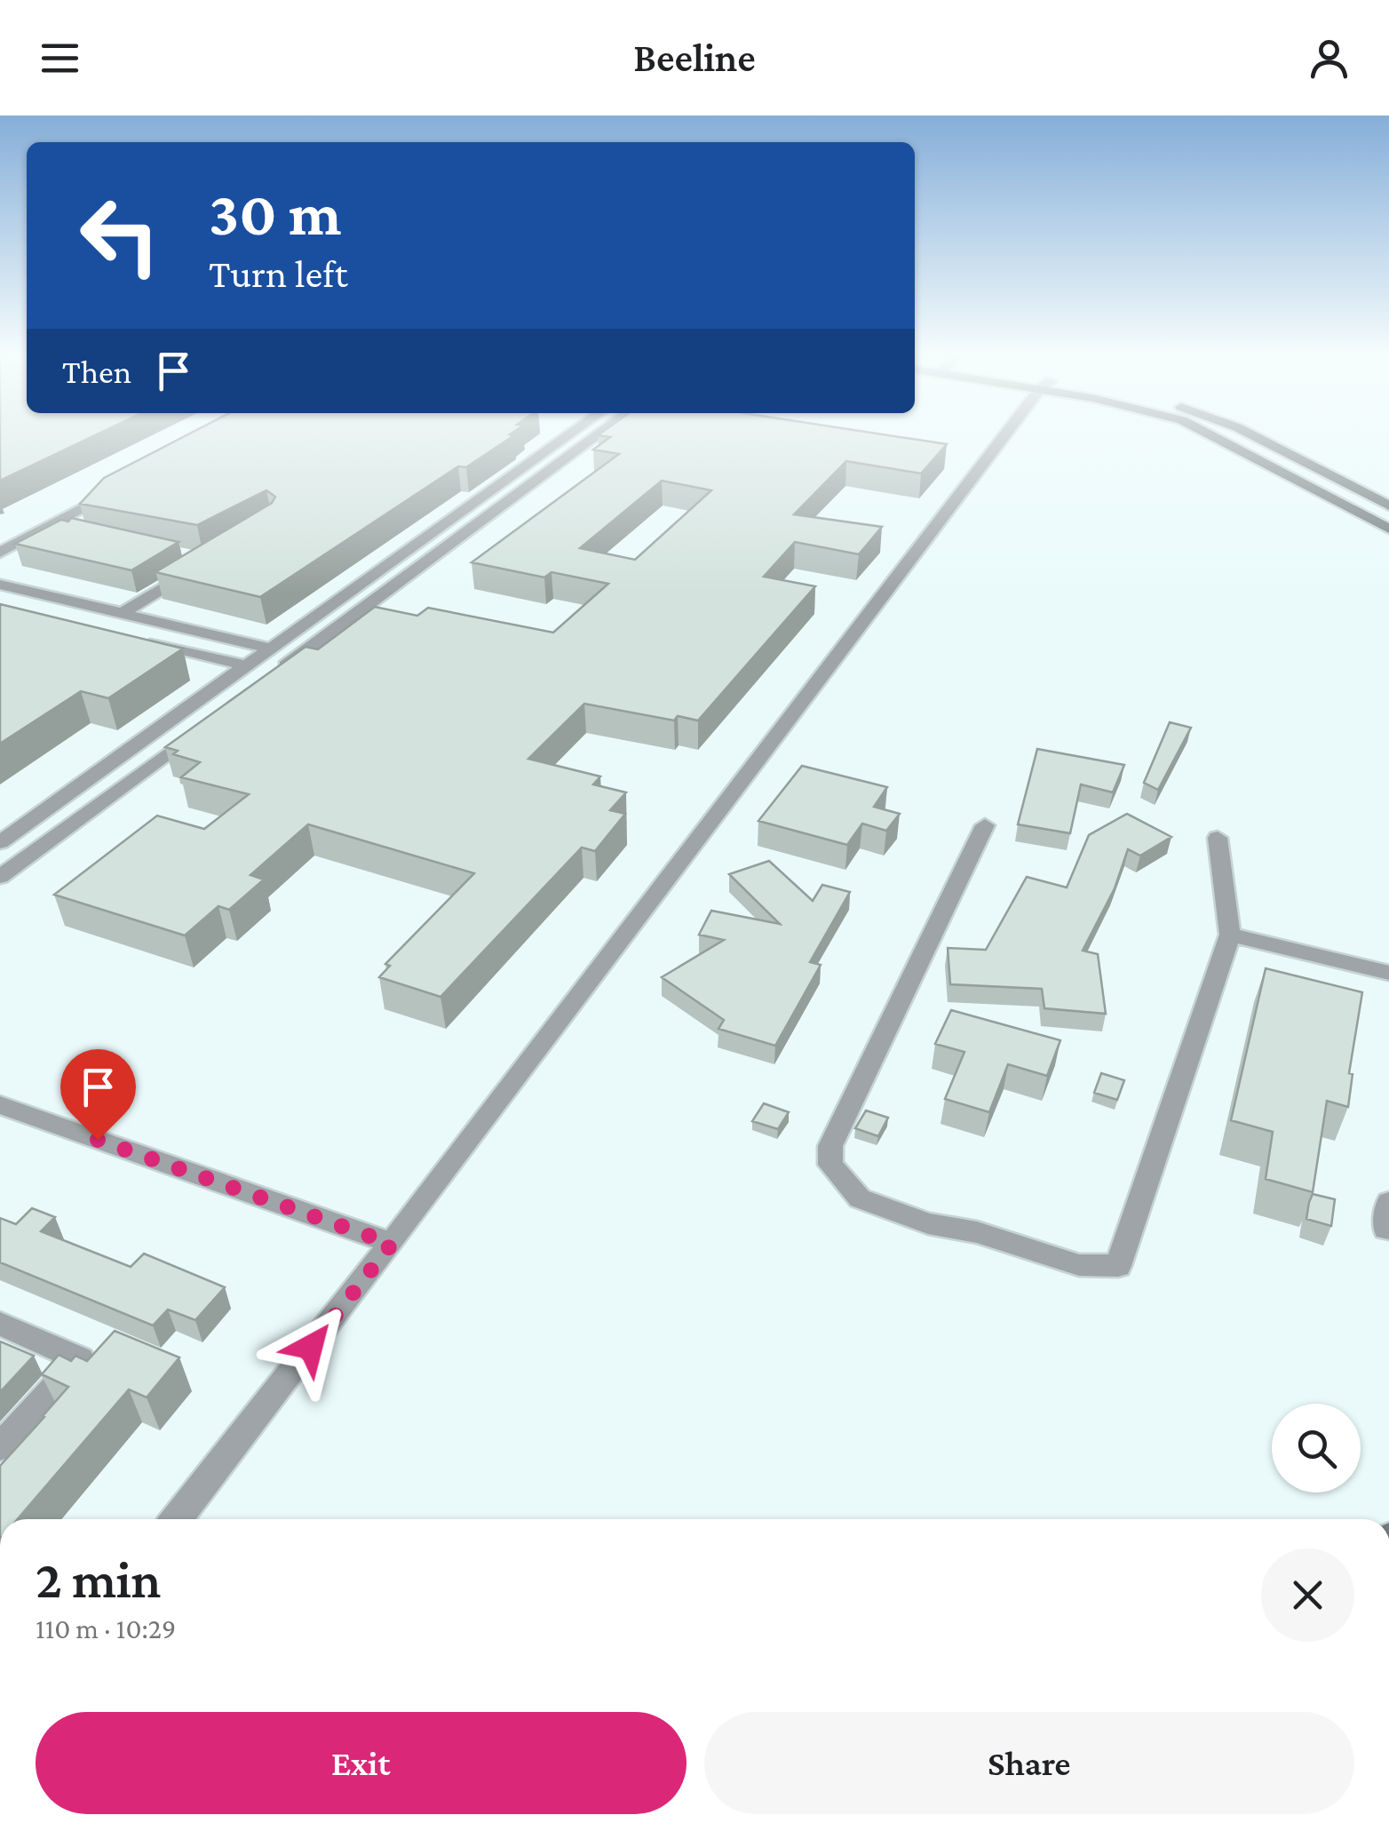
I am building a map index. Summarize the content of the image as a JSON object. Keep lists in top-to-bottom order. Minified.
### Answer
{"page":{"header":"Beeline","turn":["30 m","Turn left"],"then":"Then","heading":["2 min","110 m · 10:29"],"buttons":["Exit","Share"]}}
